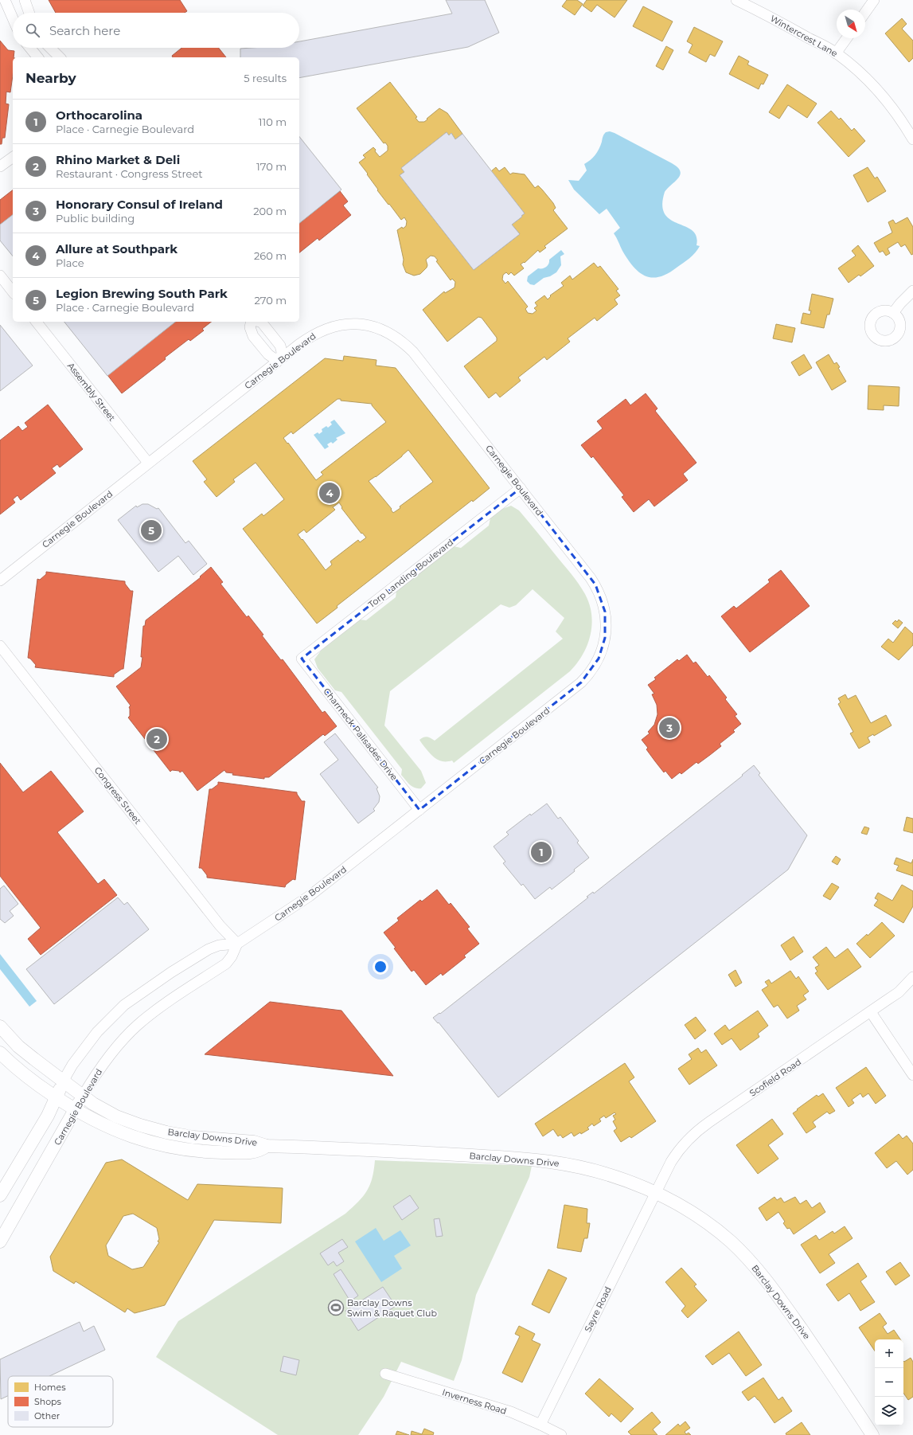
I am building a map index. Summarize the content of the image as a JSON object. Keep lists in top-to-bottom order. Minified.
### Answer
{"streets":{"street":["Wintercrest Lane","Carnegie Boulevard","Assembly Street","Torp Landing Boulevard","Charmeck Palisades Drive","Congress Street","Scofield Road","Barclay Downs Drive","Sayre Road","Inverness Road"]},"crossings":[["Carnegie Boulevard","Assembly Street"],["Carnegie Boulevard","Torp Landing Boulevard"],["Carnegie Boulevard","Charmeck Palisades Drive"],["Carnegie Boulevard","Congress Street"],["Carnegie Boulevard","Barclay Downs Drive"],["Torp Landing Boulevard","Charmeck Palisades Drive"],["Scofield Road","Barclay Downs Drive"],["Scofield Road","Sayre Road"],["Barclay Downs Drive","Sayre Road"],["Sayre Road","Inverness Road"]],"places":{"sports":["Barclay Downs Swim & Raquet Club"]},"legend":["Homes","Shops","Other"],"north":"bottom right","page":{"search":"Search here","heading":["Nearby","5 results"],"list":[{"mark":"1","name":"Orthocarolina","note":"Place · Carnegie Boulevard","value":"110 m"},{"mark":"2","name":"Rhino Market & Deli","note":"Restaurant · Congress Street","value":"170 m"},{"mark":"3","name":"Honorary Consul of Ireland","note":"Public building","value":"200 m"},{"mark":"4","name":"Allure at Southpark","note":"Place","value":"260 m"},{"mark":"5","name":"Legion Brewing South Park","note":"Place · Carnegie Boulevard","value":"270 m"}],"pins":["4","5","3","2","1"],"map_buttons":["+","−"]}}
